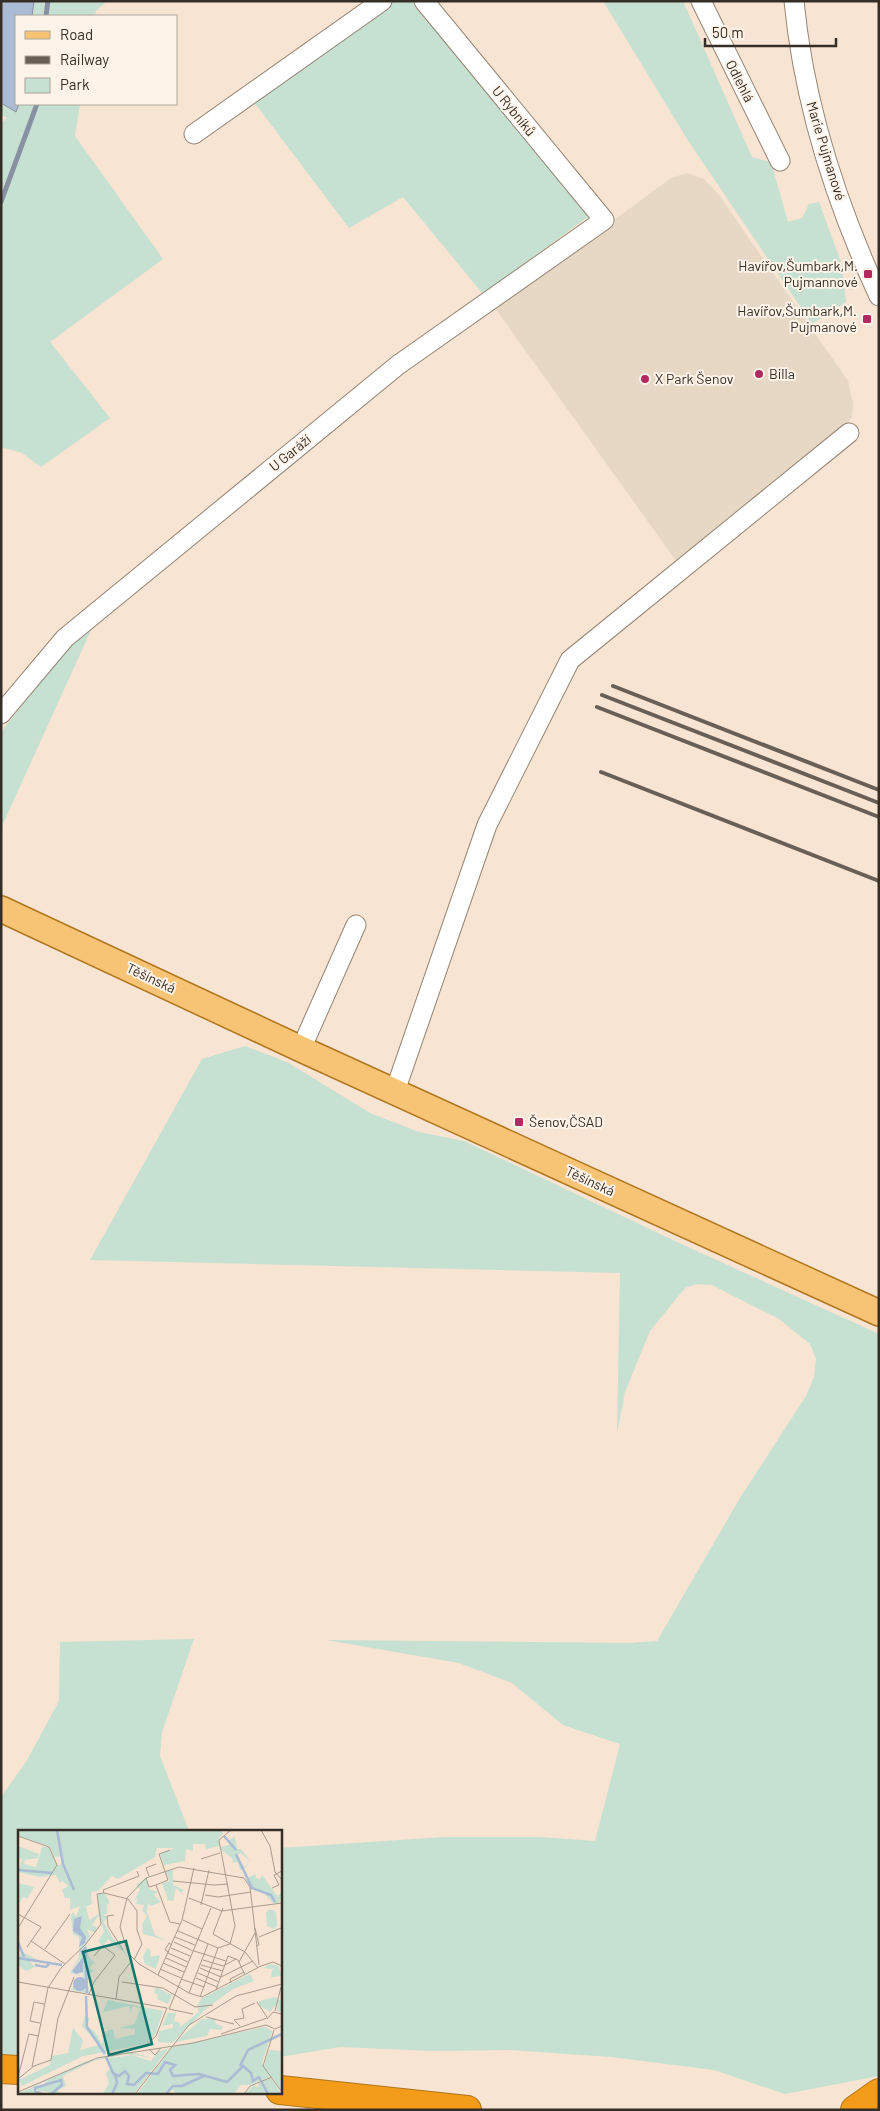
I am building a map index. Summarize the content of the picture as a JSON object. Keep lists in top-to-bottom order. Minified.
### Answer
{"streets":{"main road":["Těšínská"],"street":["Odlehlá","U Rybníků","Marie Pujmanové","U Garáží"]},"crossings":[["U Rybníků","U Garáží"]],"places":{"transit":["Havířov,Šumbark,M. Pujmannové","Havířov,Šumbark,M. Pujmanové","Šenov,ČSAD"],"other":["Billa","X Park Šenov"]},"legend":["Road","Railway","Park"],"scale_bar":"50 m"}
